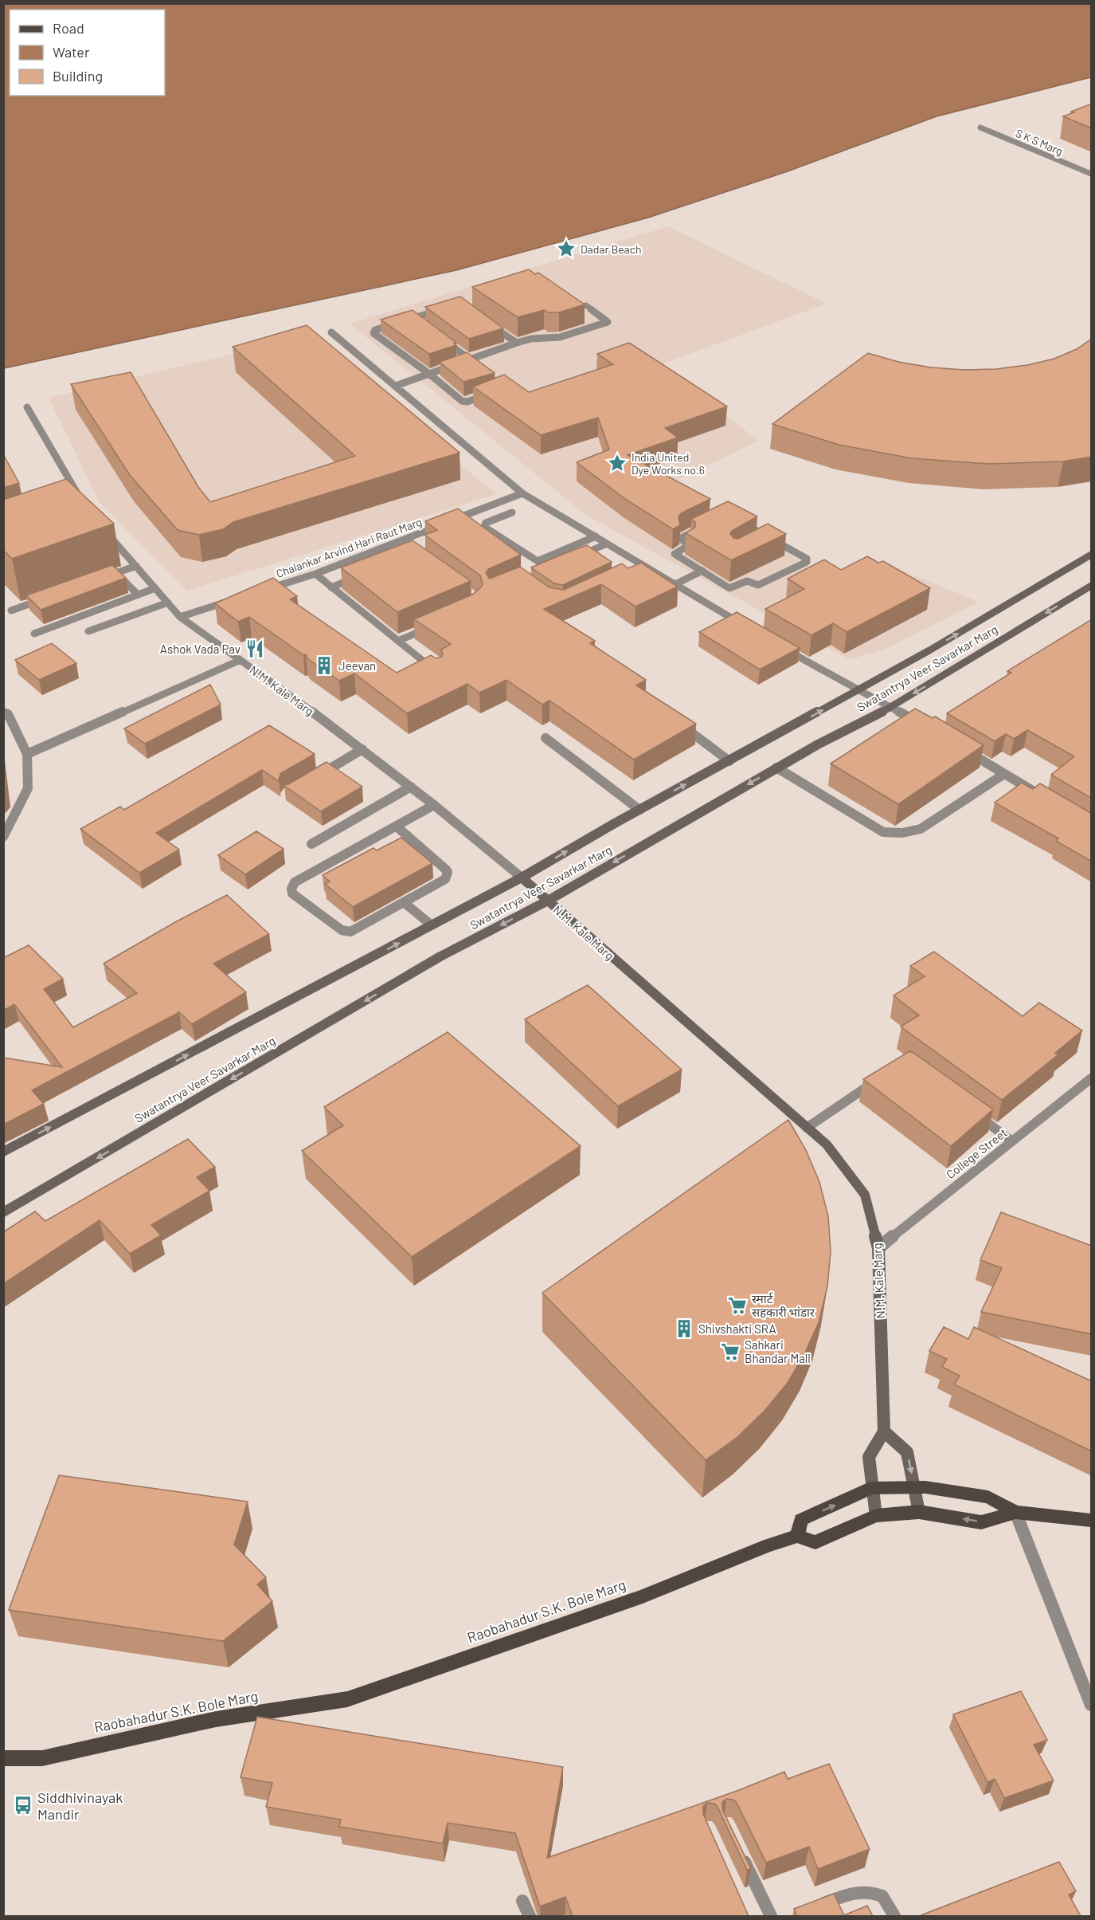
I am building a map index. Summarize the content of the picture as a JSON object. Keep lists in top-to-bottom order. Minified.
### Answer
{"streets":{"main road":["Swatantrya Veer Savarkar Marg","N.M. Kale Marg","Raobahadur S.K. Bole Marg"],"street":["S K S Marg","Chalankar Arvind Hari Raut Marg","College Street"]},"crossings":[["Swatantrya Veer Savarkar Marg","N.M. Kale Marg"],["N.M. Kale Marg","College Street"]],"places":{"place":["Dadar Beach","India United Dye Works no.6"],"restaurant":["Ashok Vada Pav"],"building":["Jeevan","Shivshakti SRA"],"supermarket":["स्मार्ट सहकारी भांडार","Sahkari Bhandar Mall"],"bus stop":["Siddhivinayak Mandir"]},"legend":["Road","Water","Building"]}
